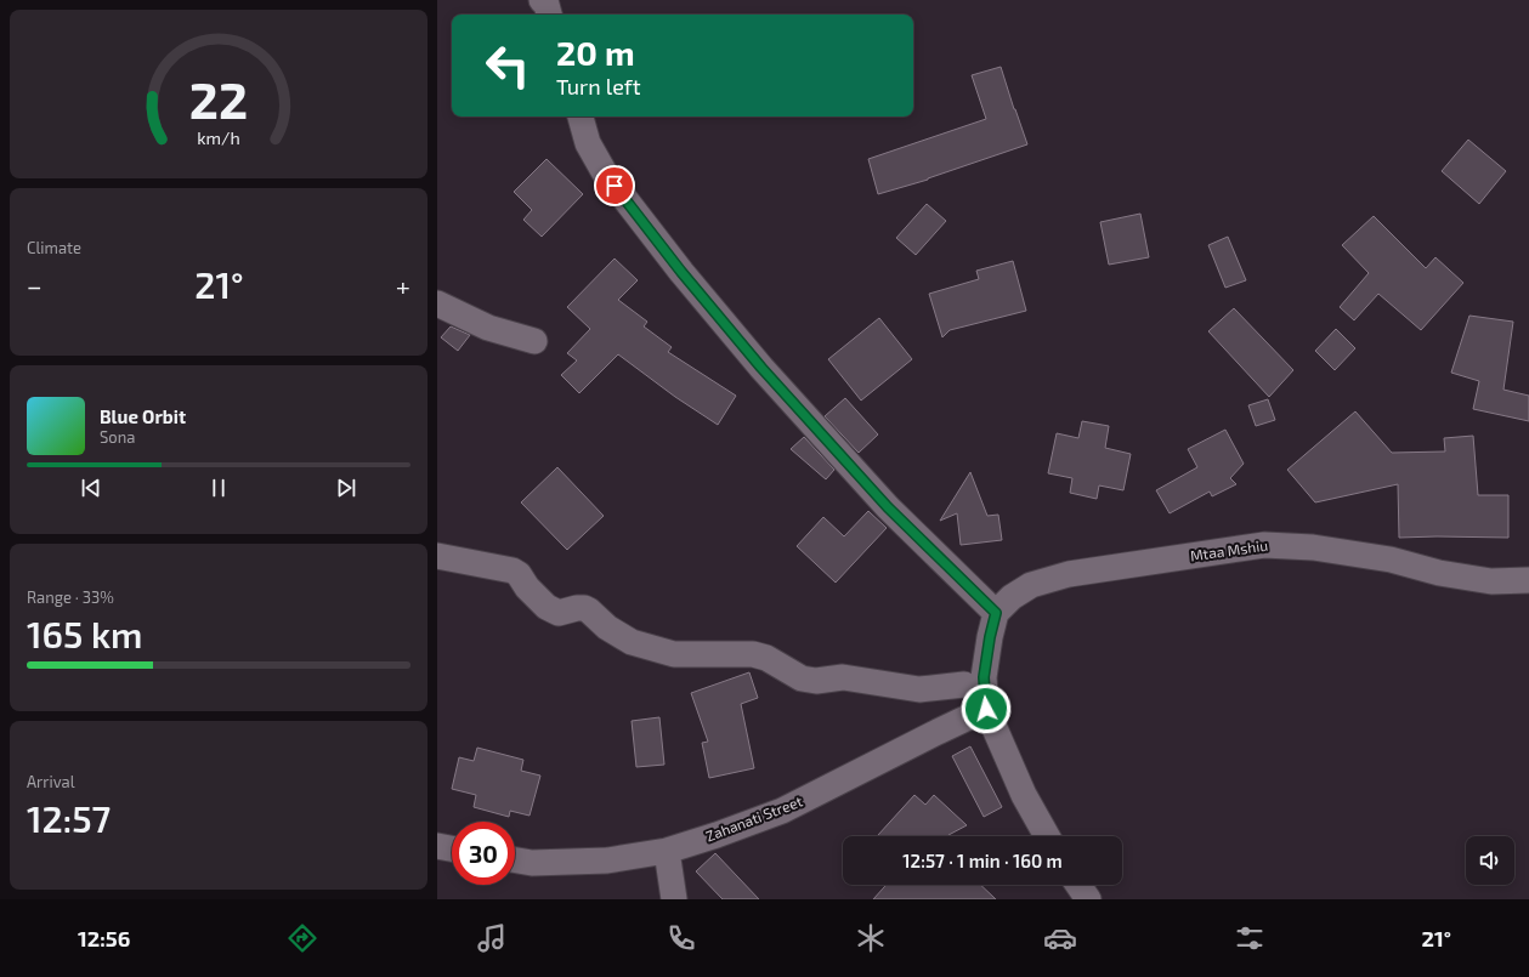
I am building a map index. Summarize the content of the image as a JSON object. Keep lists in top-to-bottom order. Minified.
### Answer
{"streets":{"street":["Mtaa Mshiu","Zahanati Street"]},"page":{"turn":["20 m","Turn left"],"tile":["Climate",["Range · 33%","165 km"],["Arrival","12:57"]],"heat":["−","21°","+"],"song":["Blue Orbit","Sona"],"limit":"30","trip":"12:57 · 1 min · 160 m","tabs":["12:56","21°"],"gauge":["22","km/h"]}}
